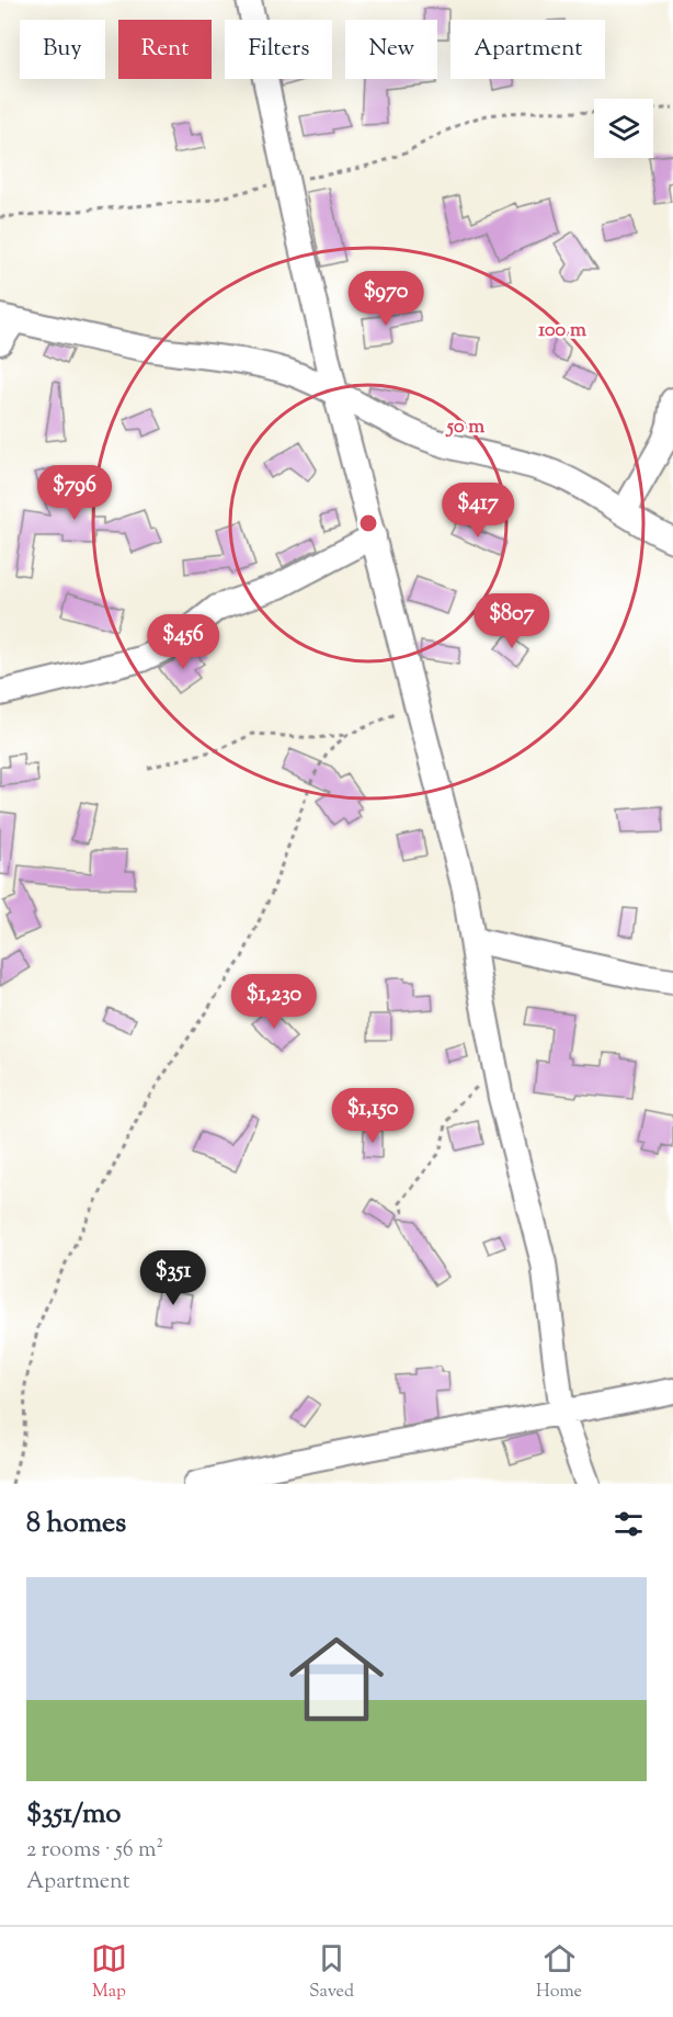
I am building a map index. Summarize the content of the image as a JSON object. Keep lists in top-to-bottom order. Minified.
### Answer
{"page":{"chip":["Buy","Rent","Filters","New","Apartment"],"price":["$970","$796","$417","$807","$456","$1,230","$1,150","$351"],"heading":"8 homes","list":[{"name":"$351/mo","note":"2 rooms · 56 m² · Apartment"}],"tabs":["Map","Saved","Home"]},"rings":["100 m","50 m"]}
